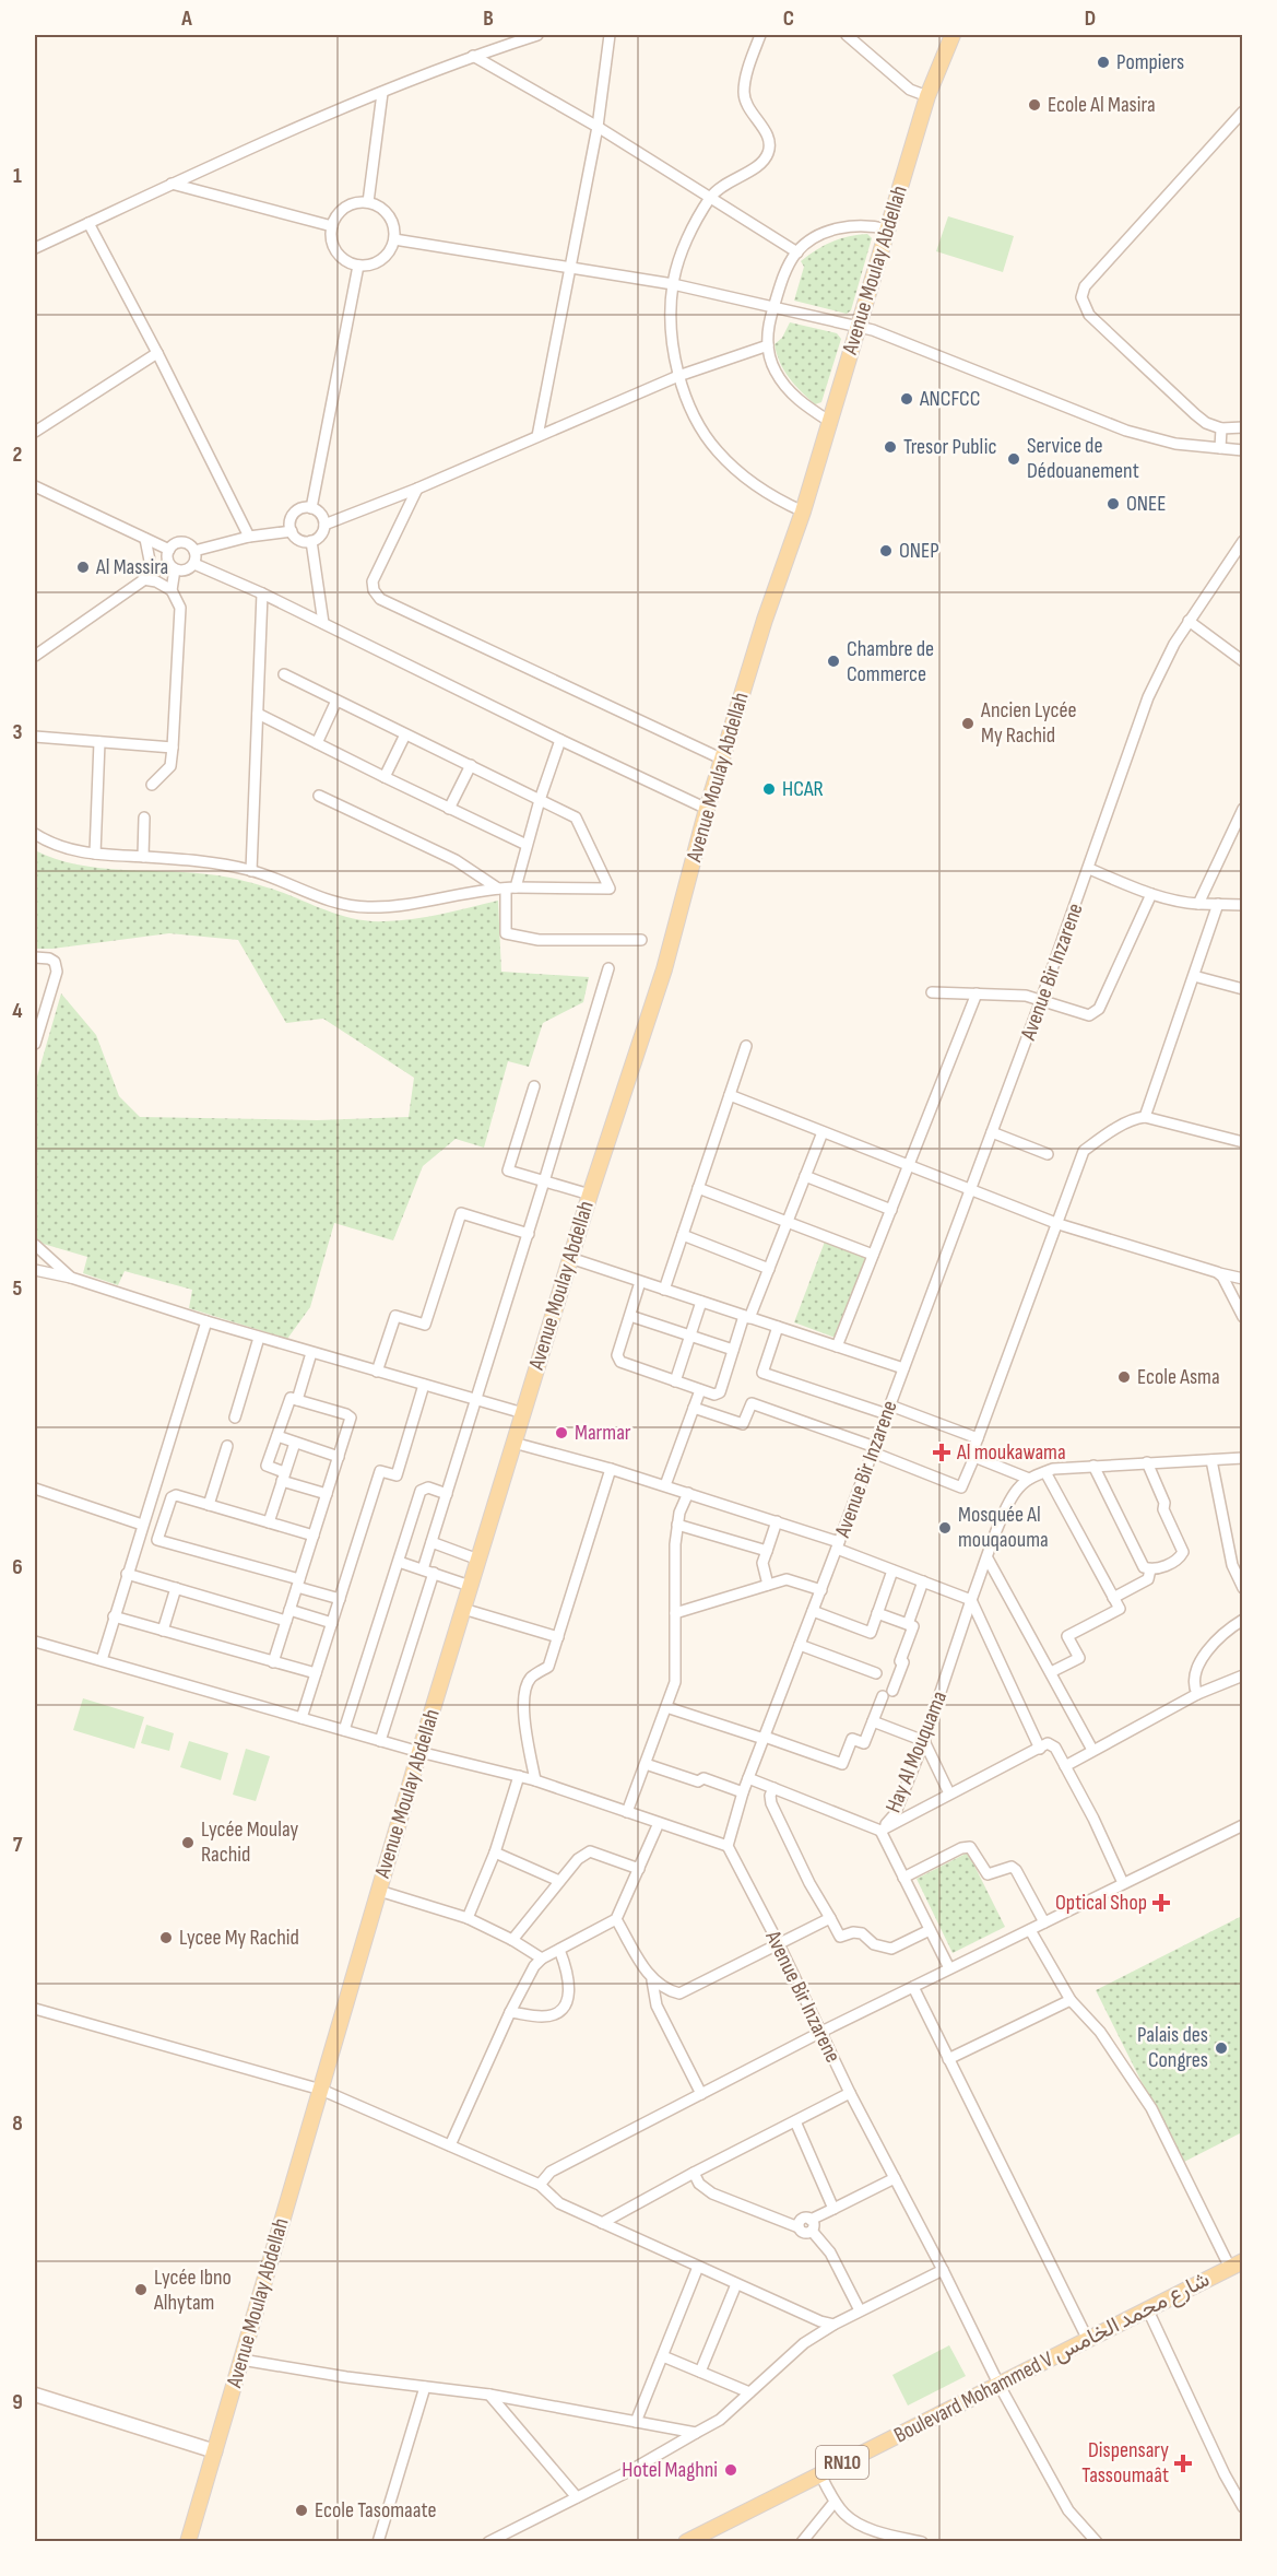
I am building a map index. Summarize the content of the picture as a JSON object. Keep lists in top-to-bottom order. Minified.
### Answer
{"streets":{"main road":["Avenue Moulay Abdellah","Boulevard Mohammed V شارع محمد الخامس","RN10"],"street":["Avenue Bir Inzarene","Hay Al Mouquama"]},"crossings":[["Avenue Bir Inzarene","Boulevard Mohammed V شارع محمد الخامس"]],"places":{"other":["Pompiers","Ecole Al Masira","ANCFCC","Tresor Public","Service de Dédouanement","ONEE","ONEP","Al Massira","Chambre de Commerce","Ancien Lycée My Rachid","HCAR","Ecole Asma","Marmar","Mosquée Al mouqaouma","Lycée Moulay Rachid","Lycee My Rachid","Palais des Congres","Lycée Ibno Alhytam","Hotel Maghni","Ecole Tasomaate"],"health":["Al moukawama","Optical Shop","Dispensary Tassoumaât"]},"grid":{"columns":["A","B","C","D"],"rows":["1","2","3","4","5","6","7","8","9"]}}
